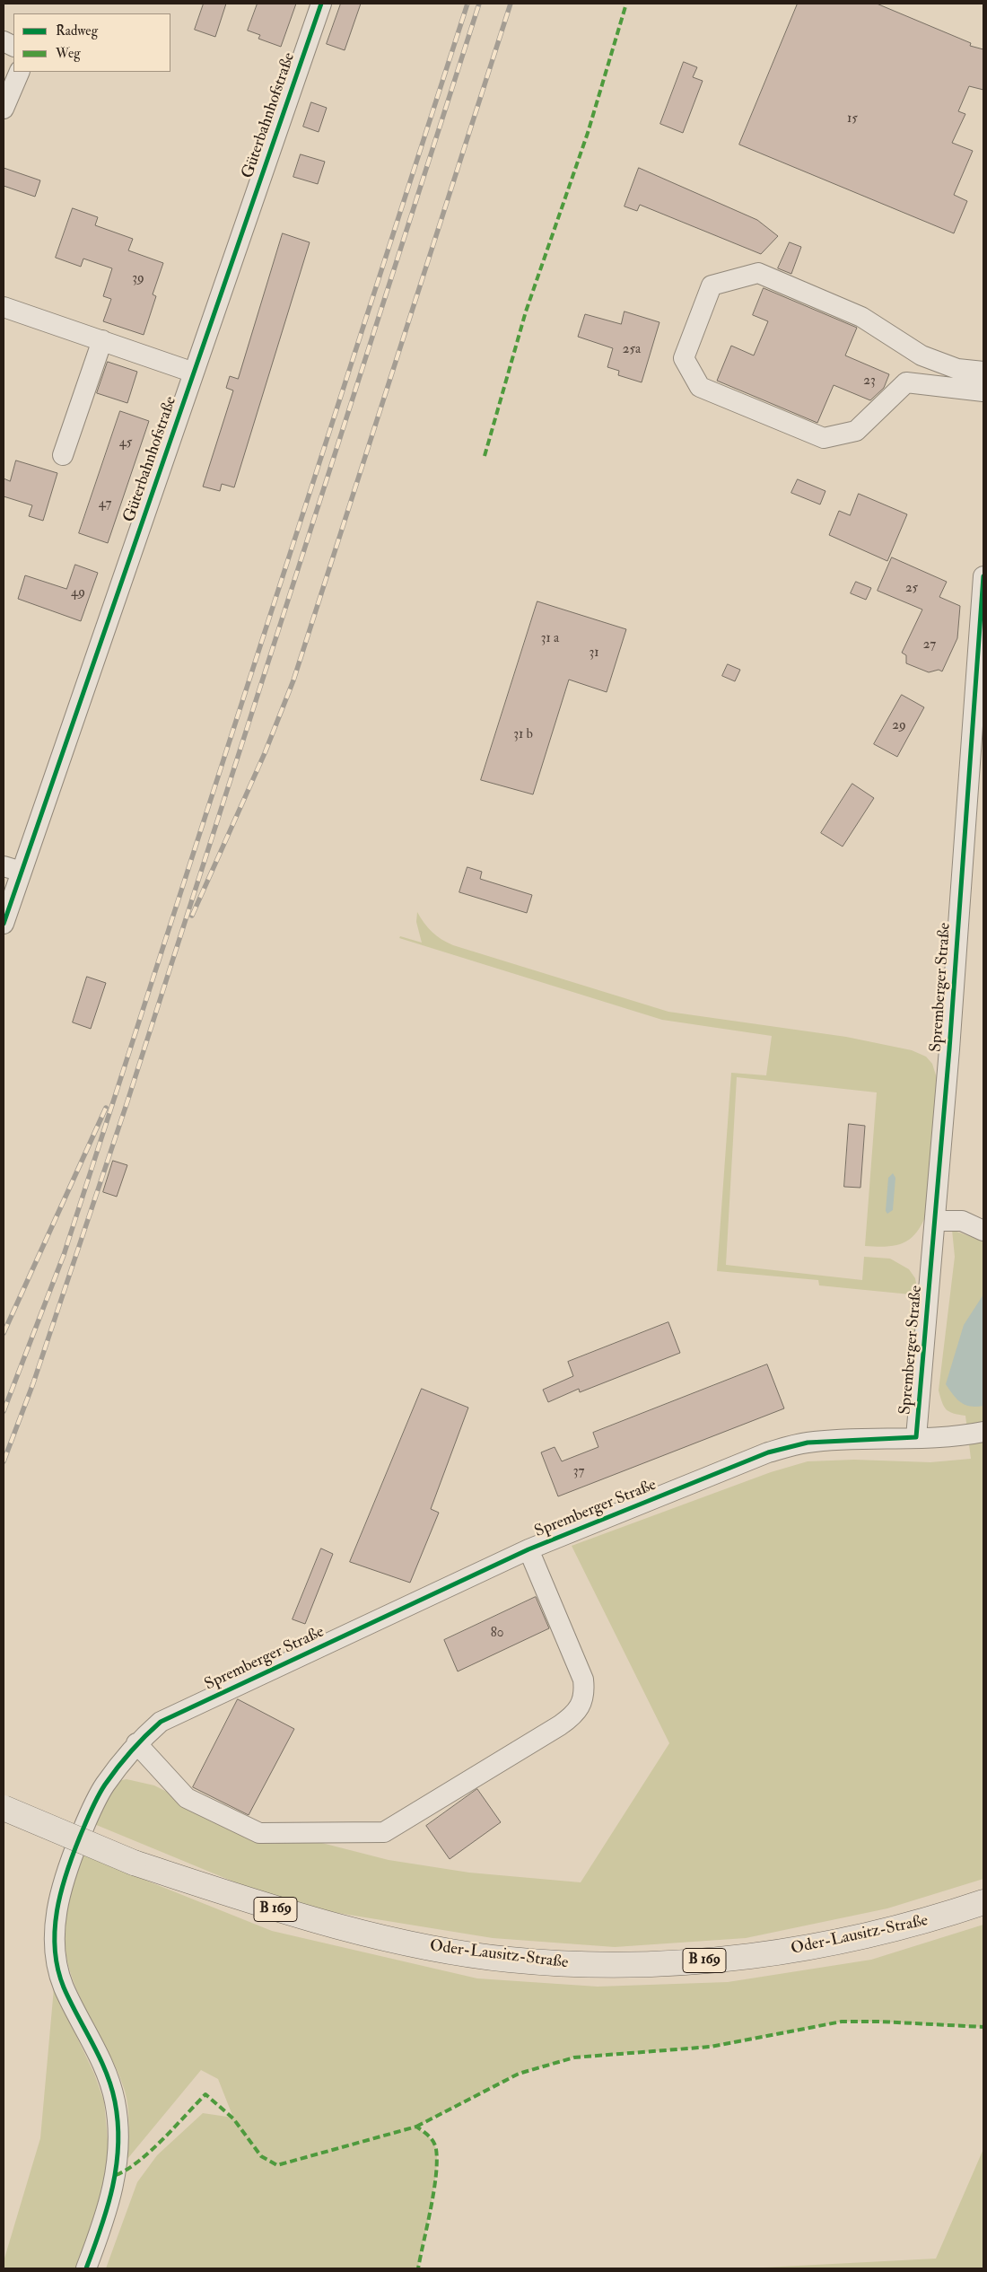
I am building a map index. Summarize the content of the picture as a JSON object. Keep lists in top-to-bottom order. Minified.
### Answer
{"streets":{"highway":["B 169","Oder-Lausitz-Straße"],"street":["Güterbahnhofstraße","Spremberger Straße"]},"house_numbers":["15","39","25a","23","45","47","25","49","31 a","27","31","29","31 b","37","80"],"legend":["Radweg","Weg"]}
